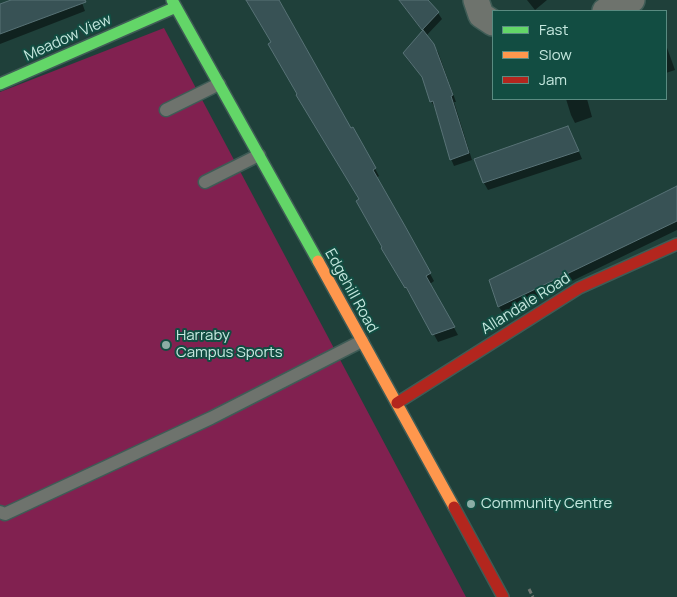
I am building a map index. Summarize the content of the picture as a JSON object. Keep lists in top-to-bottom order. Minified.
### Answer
{"streets":{"street":["Meadow View","Edgehill Road","Allandale Road"]},"crossings":[["Meadow View","Edgehill Road"],["Edgehill Road","Allandale Road"]],"places":["Harraby Campus Sports","Community Centre"],"legend":["Fast","Slow","Jam"]}
